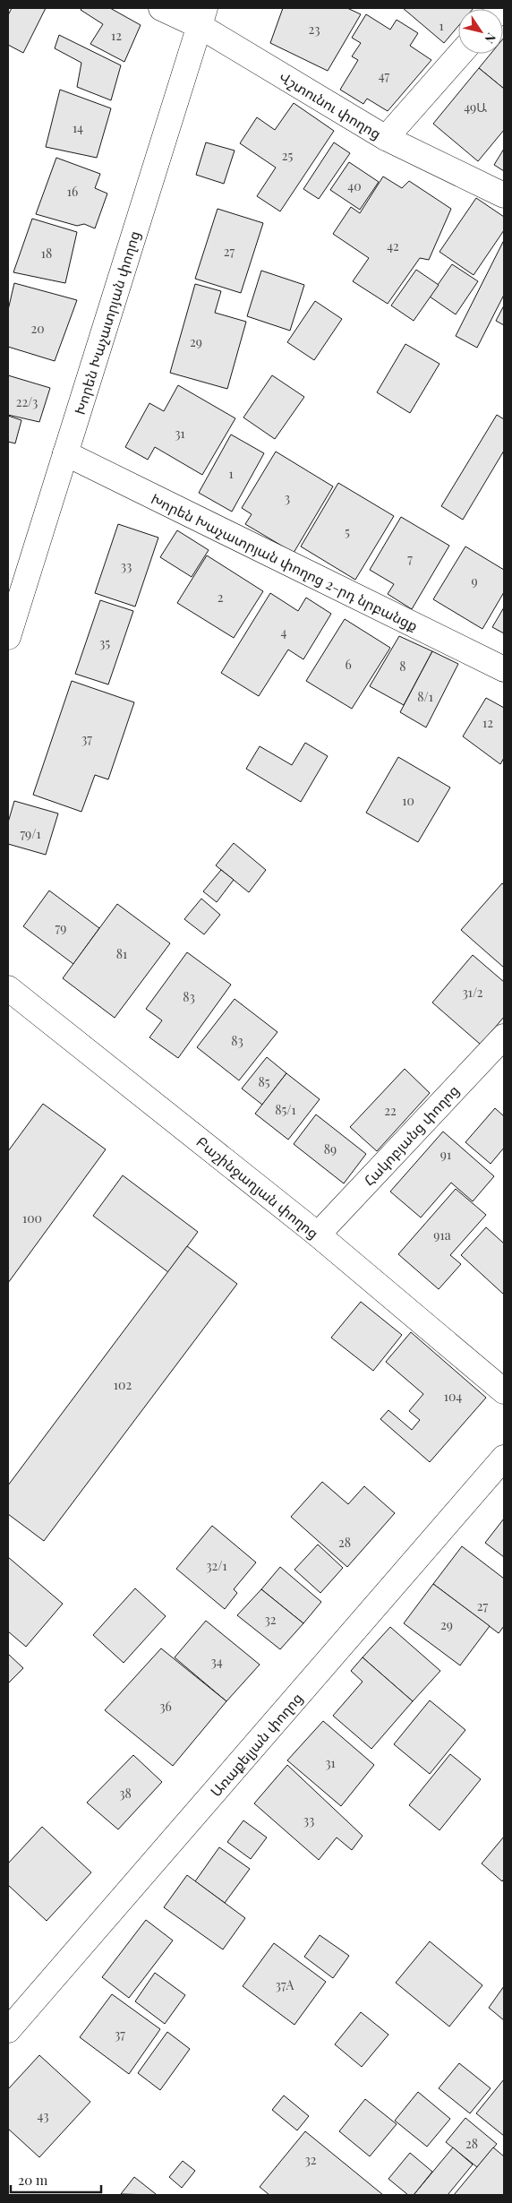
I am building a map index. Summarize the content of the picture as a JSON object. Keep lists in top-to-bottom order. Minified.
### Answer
{"streets":{"street":["Վշտունու փողոց","Խորեն Խաչատրյան փողոց","Խորեն Խաչատրյան փողոց 2-րդ նրբանցք","Հակոբյանց փողոց","Բաշինջաղյան փողոց","Առաքելյան փողոց"]},"crossings":[["Վշտունու փողոց","Խորեն Խաչատրյան փողոց"],["Խորեն Խաչատրյան փողոց","Խորեն Խաչատրյան փողոց 2-րդ նրբանցք"],["Հակոբյանց փողոց","Բաշինջաղյան փողոց"]],"house_numbers":["1","23","12","47","49Ա","14","25","40","16","42","27","18","20","29","22/3","31","1","3","5","7","33","9","2","4","35","6","8","8/1","12","37","10","79/1","79","81","31/2","83","83","85","85/1","22","89","91","100","91a","102","104","28","32/1","27","32","29","34","36","31","38","33","37A","37","43","28","32"],"scale_bar":"20 m","north":"bottom right"}
